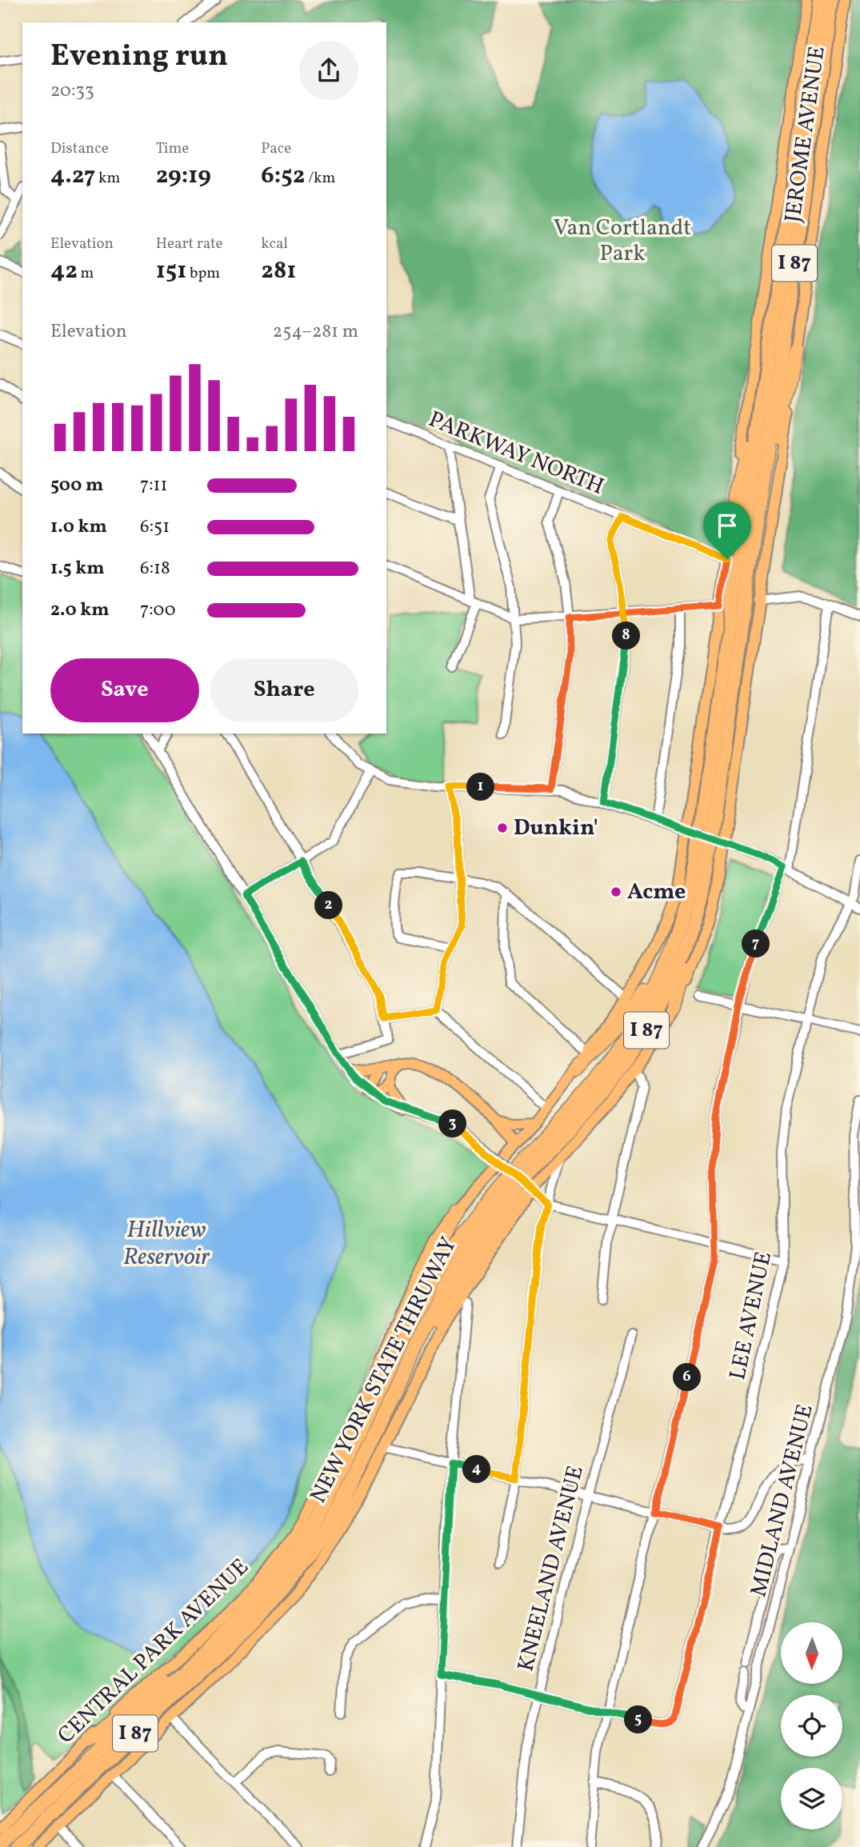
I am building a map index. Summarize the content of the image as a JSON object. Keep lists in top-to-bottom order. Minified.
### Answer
{"streets":{"highway":["I 87","NEW YORK STATE THRUWAY"],"main road":["JEROME AVENUE","CENTRAL PARK AVENUE"],"street":["PARKWAY NORTH","LEE AVENUE","MIDLAND AVENUE","KNEELAND AVENUE"]},"crossings":[["JEROME AVENUE","I 87"],["JEROME AVENUE","PARKWAY NORTH"],["JEROME AVENUE","NEW YORK STATE THRUWAY"],["JEROME AVENUE","CENTRAL PARK AVENUE"],["I 87","PARKWAY NORTH"],["I 87","NEW YORK STATE THRUWAY"],["I 87","CENTRAL PARK AVENUE"],["PARKWAY NORTH","NEW YORK STATE THRUWAY"],["PARKWAY NORTH","CENTRAL PARK AVENUE"],["NEW YORK STATE THRUWAY","CENTRAL PARK AVENUE"]],"water":["Hillview Reservoir"],"parks":["Van Cortlandt Park"],"places":["Dunkin'","Acme"],"north":"bottom","page":{"heading":["Evening run","20:33"],"stats":[["Distance","4.27 km"],["Time","29:19"],["Pace","6:52 /km"],["Elevation","42 m"],["Heart rate","151 bpm"],["kcal","281"]],"chart":["Elevation","254–281 m"],"list":[{"name":"500 m","note":"7:11"},{"name":"1.0 km","note":"6:51"},{"name":"1.5 km","note":"6:18"},{"name":"2.0 km","note":"7:00"}],"pins":["8","1","2","7","3","6","4","5"],"buttons":["Save","Share"]}}
